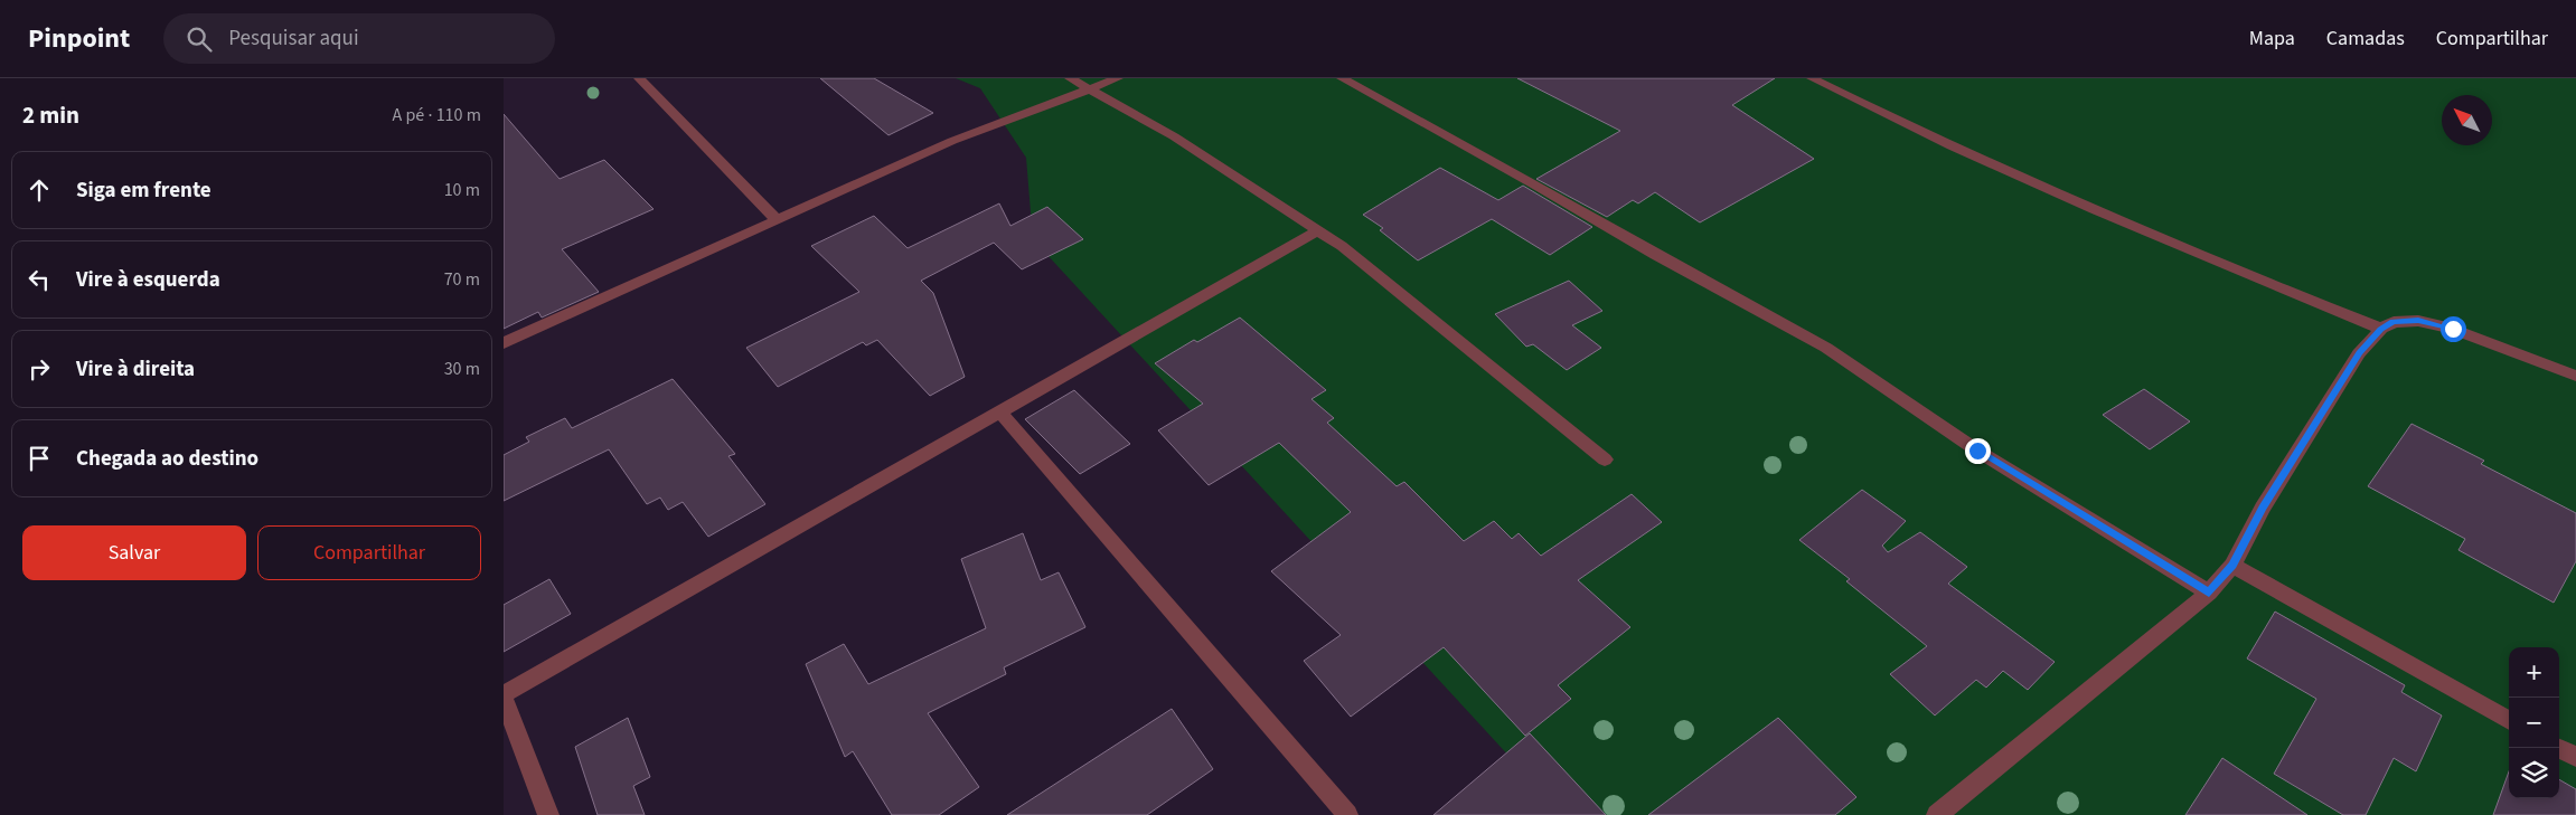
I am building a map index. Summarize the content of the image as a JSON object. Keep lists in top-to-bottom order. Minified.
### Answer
{"north":"top left","page":{"header":"Pinpoint","search":"Pesquisar aqui","nav":["Mapa","Camadas","Compartilhar"],"heading":["2 min","A pé · 110 m"],"list":[["Siga em frente","10 m"],["Vire à esquerda","70 m"],["Vire à direita","30 m"],"Chegada ao destino"],"buttons":["Salvar","Compartilhar"],"map_buttons":["+","−"]}}
